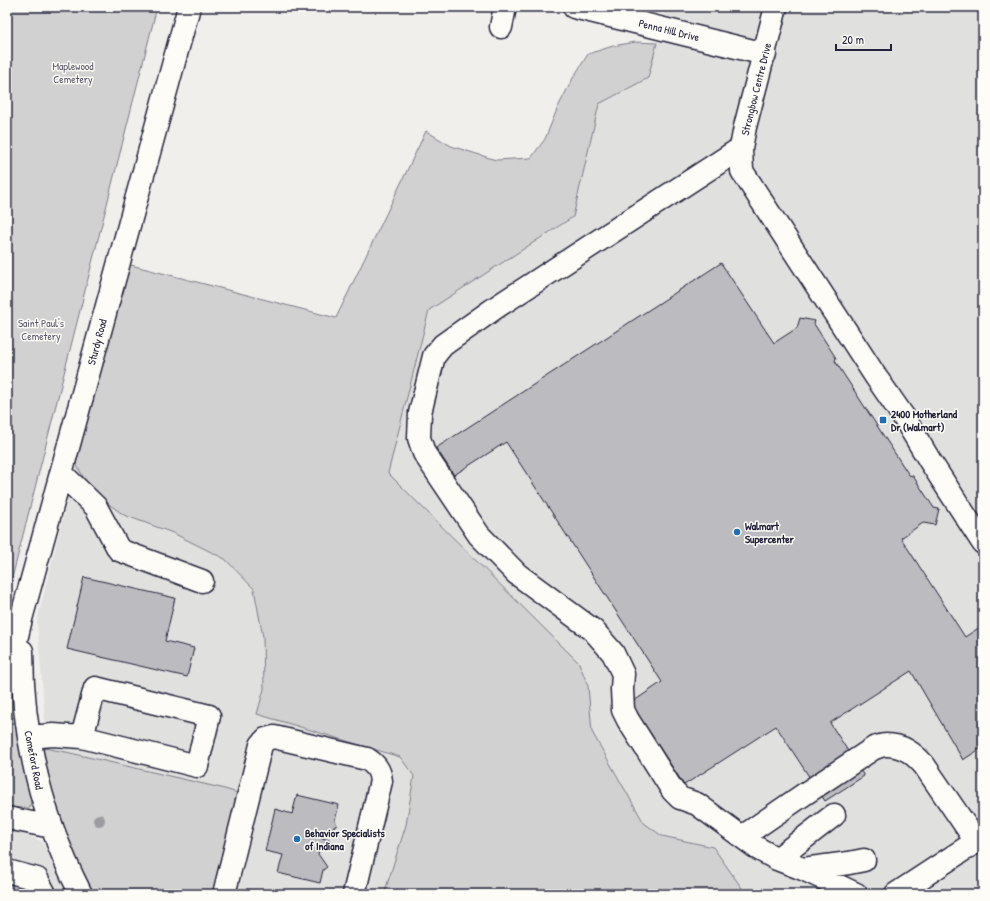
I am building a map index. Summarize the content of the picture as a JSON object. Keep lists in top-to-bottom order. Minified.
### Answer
{"streets":{"street":["Penna Hill Drive","Strongbow Centre Drive","Sturdy Road","Comeford Road"]},"crossings":[["Penna Hill Drive","Strongbow Centre Drive"],["Sturdy Road","Comeford Road"]],"parks":["Maplewood Cemetery","Saint Paul's Cemetery"],"places":{"transit":["2400 Motherland Dr (Walmart)"],"other":["Walmart Supercenter","Behavior Specialists of Indiana"]},"scale_bar":"20 m"}
